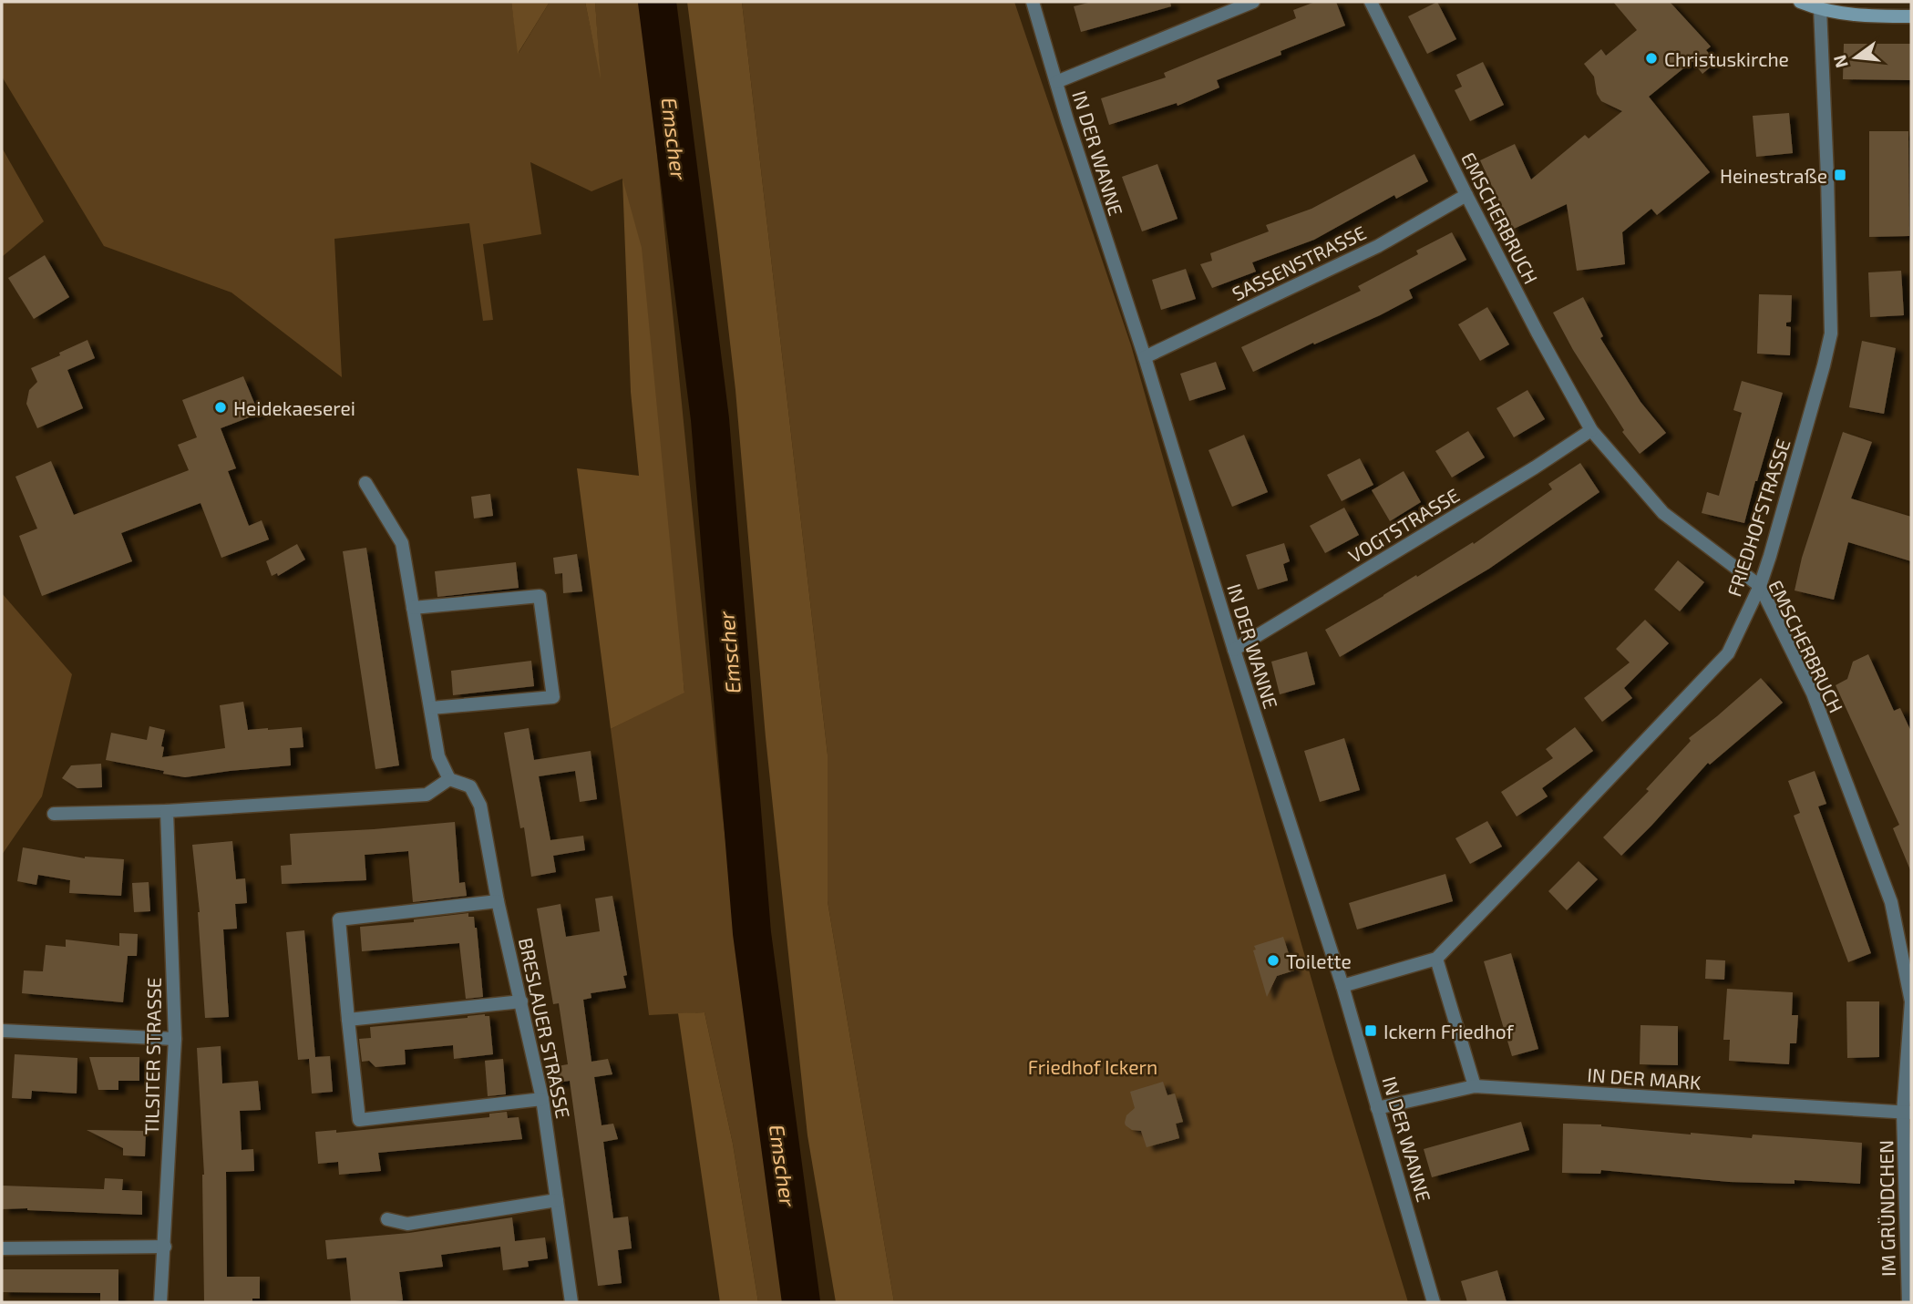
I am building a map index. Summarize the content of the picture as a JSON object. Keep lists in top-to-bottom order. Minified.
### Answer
{"streets":{"street":["IN DER WANNE","EMSCHERBRUCH","SASSENSTRASSE","FRIEDHOFSTRASSE","VOGTSTRASSE","BRESLAUER STRASSE","TILSITER STRASSE","IN DER MARK","IM GRÜNDCHEN"]},"crossings":[["IN DER WANNE","SASSENSTRASSE"],["IN DER WANNE","FRIEDHOFSTRASSE"],["IN DER WANNE","VOGTSTRASSE"],["IN DER WANNE","IN DER MARK"],["EMSCHERBRUCH","SASSENSTRASSE"],["EMSCHERBRUCH","FRIEDHOFSTRASSE"],["EMSCHERBRUCH","VOGTSTRASSE"],["EMSCHERBRUCH","IN DER MARK"],["EMSCHERBRUCH","IM GRÜNDCHEN"],["IN DER MARK","IM GRÜNDCHEN"]],"water":["Emscher"],"parks":["Friedhof Ickern"],"places":{"other":["Christuskirche","Heidekaeserei","Toilette"],"transit":["Heinestraße","Ickern Friedhof"]},"north":"left"}
